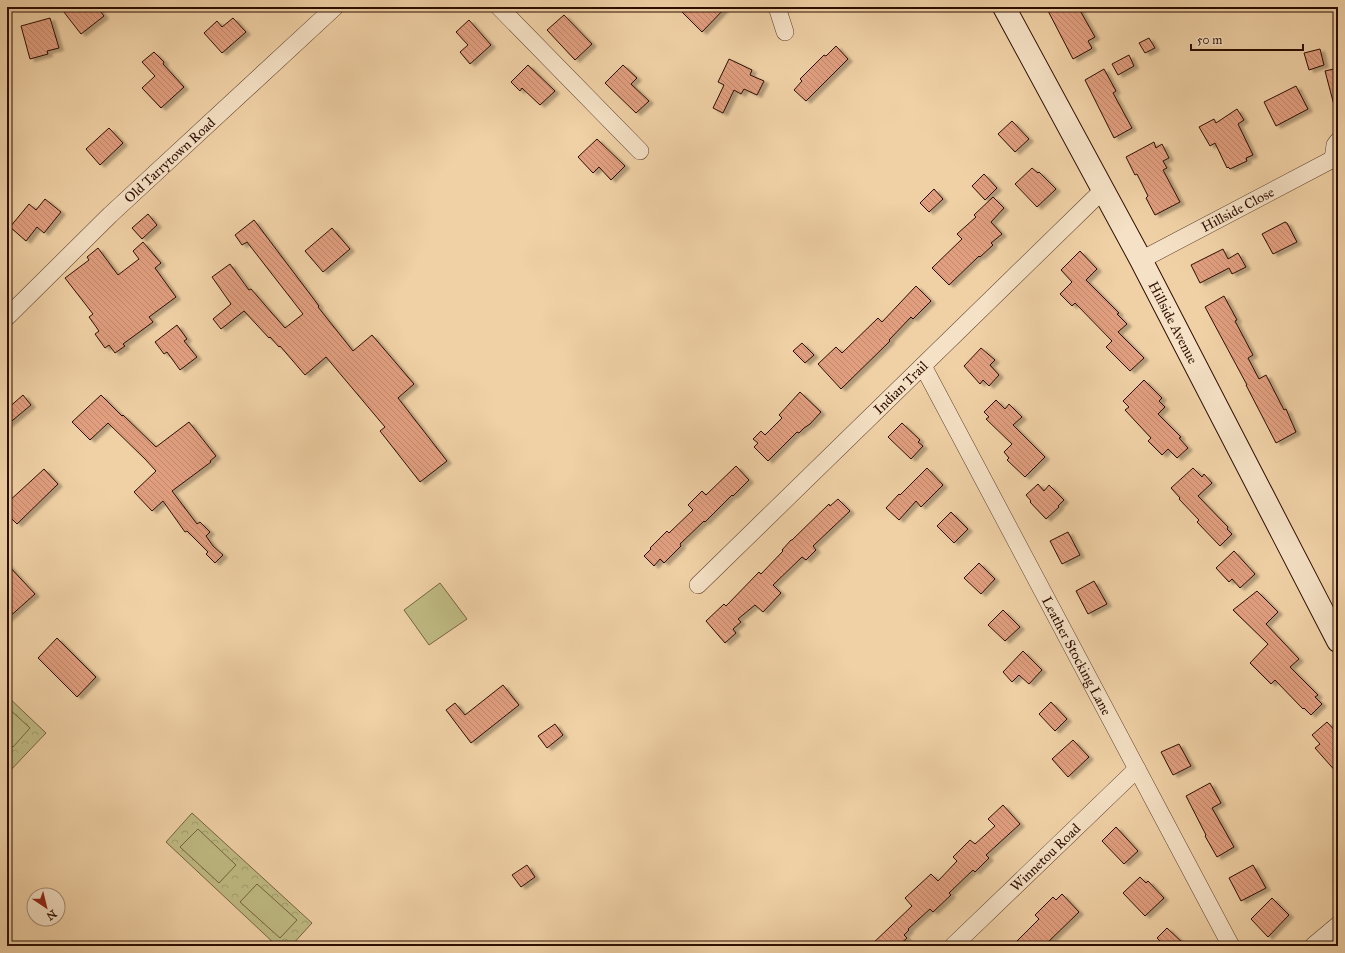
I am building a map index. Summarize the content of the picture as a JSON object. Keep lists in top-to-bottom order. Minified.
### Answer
{"streets":{"main road":["Hillside Avenue"],"street":["Old Tarrytown Road","Hillside Close","Indian Trail","Leather Stocking Lane","Winnetou Road"]},"crossings":[["Hillside Close","Hillside Avenue"],["Hillside Avenue","Indian Trail"],["Indian Trail","Leather Stocking Lane"],["Leather Stocking Lane","Winnetou Road"]],"scale_bar":"50 m","north":"bottom right"}
